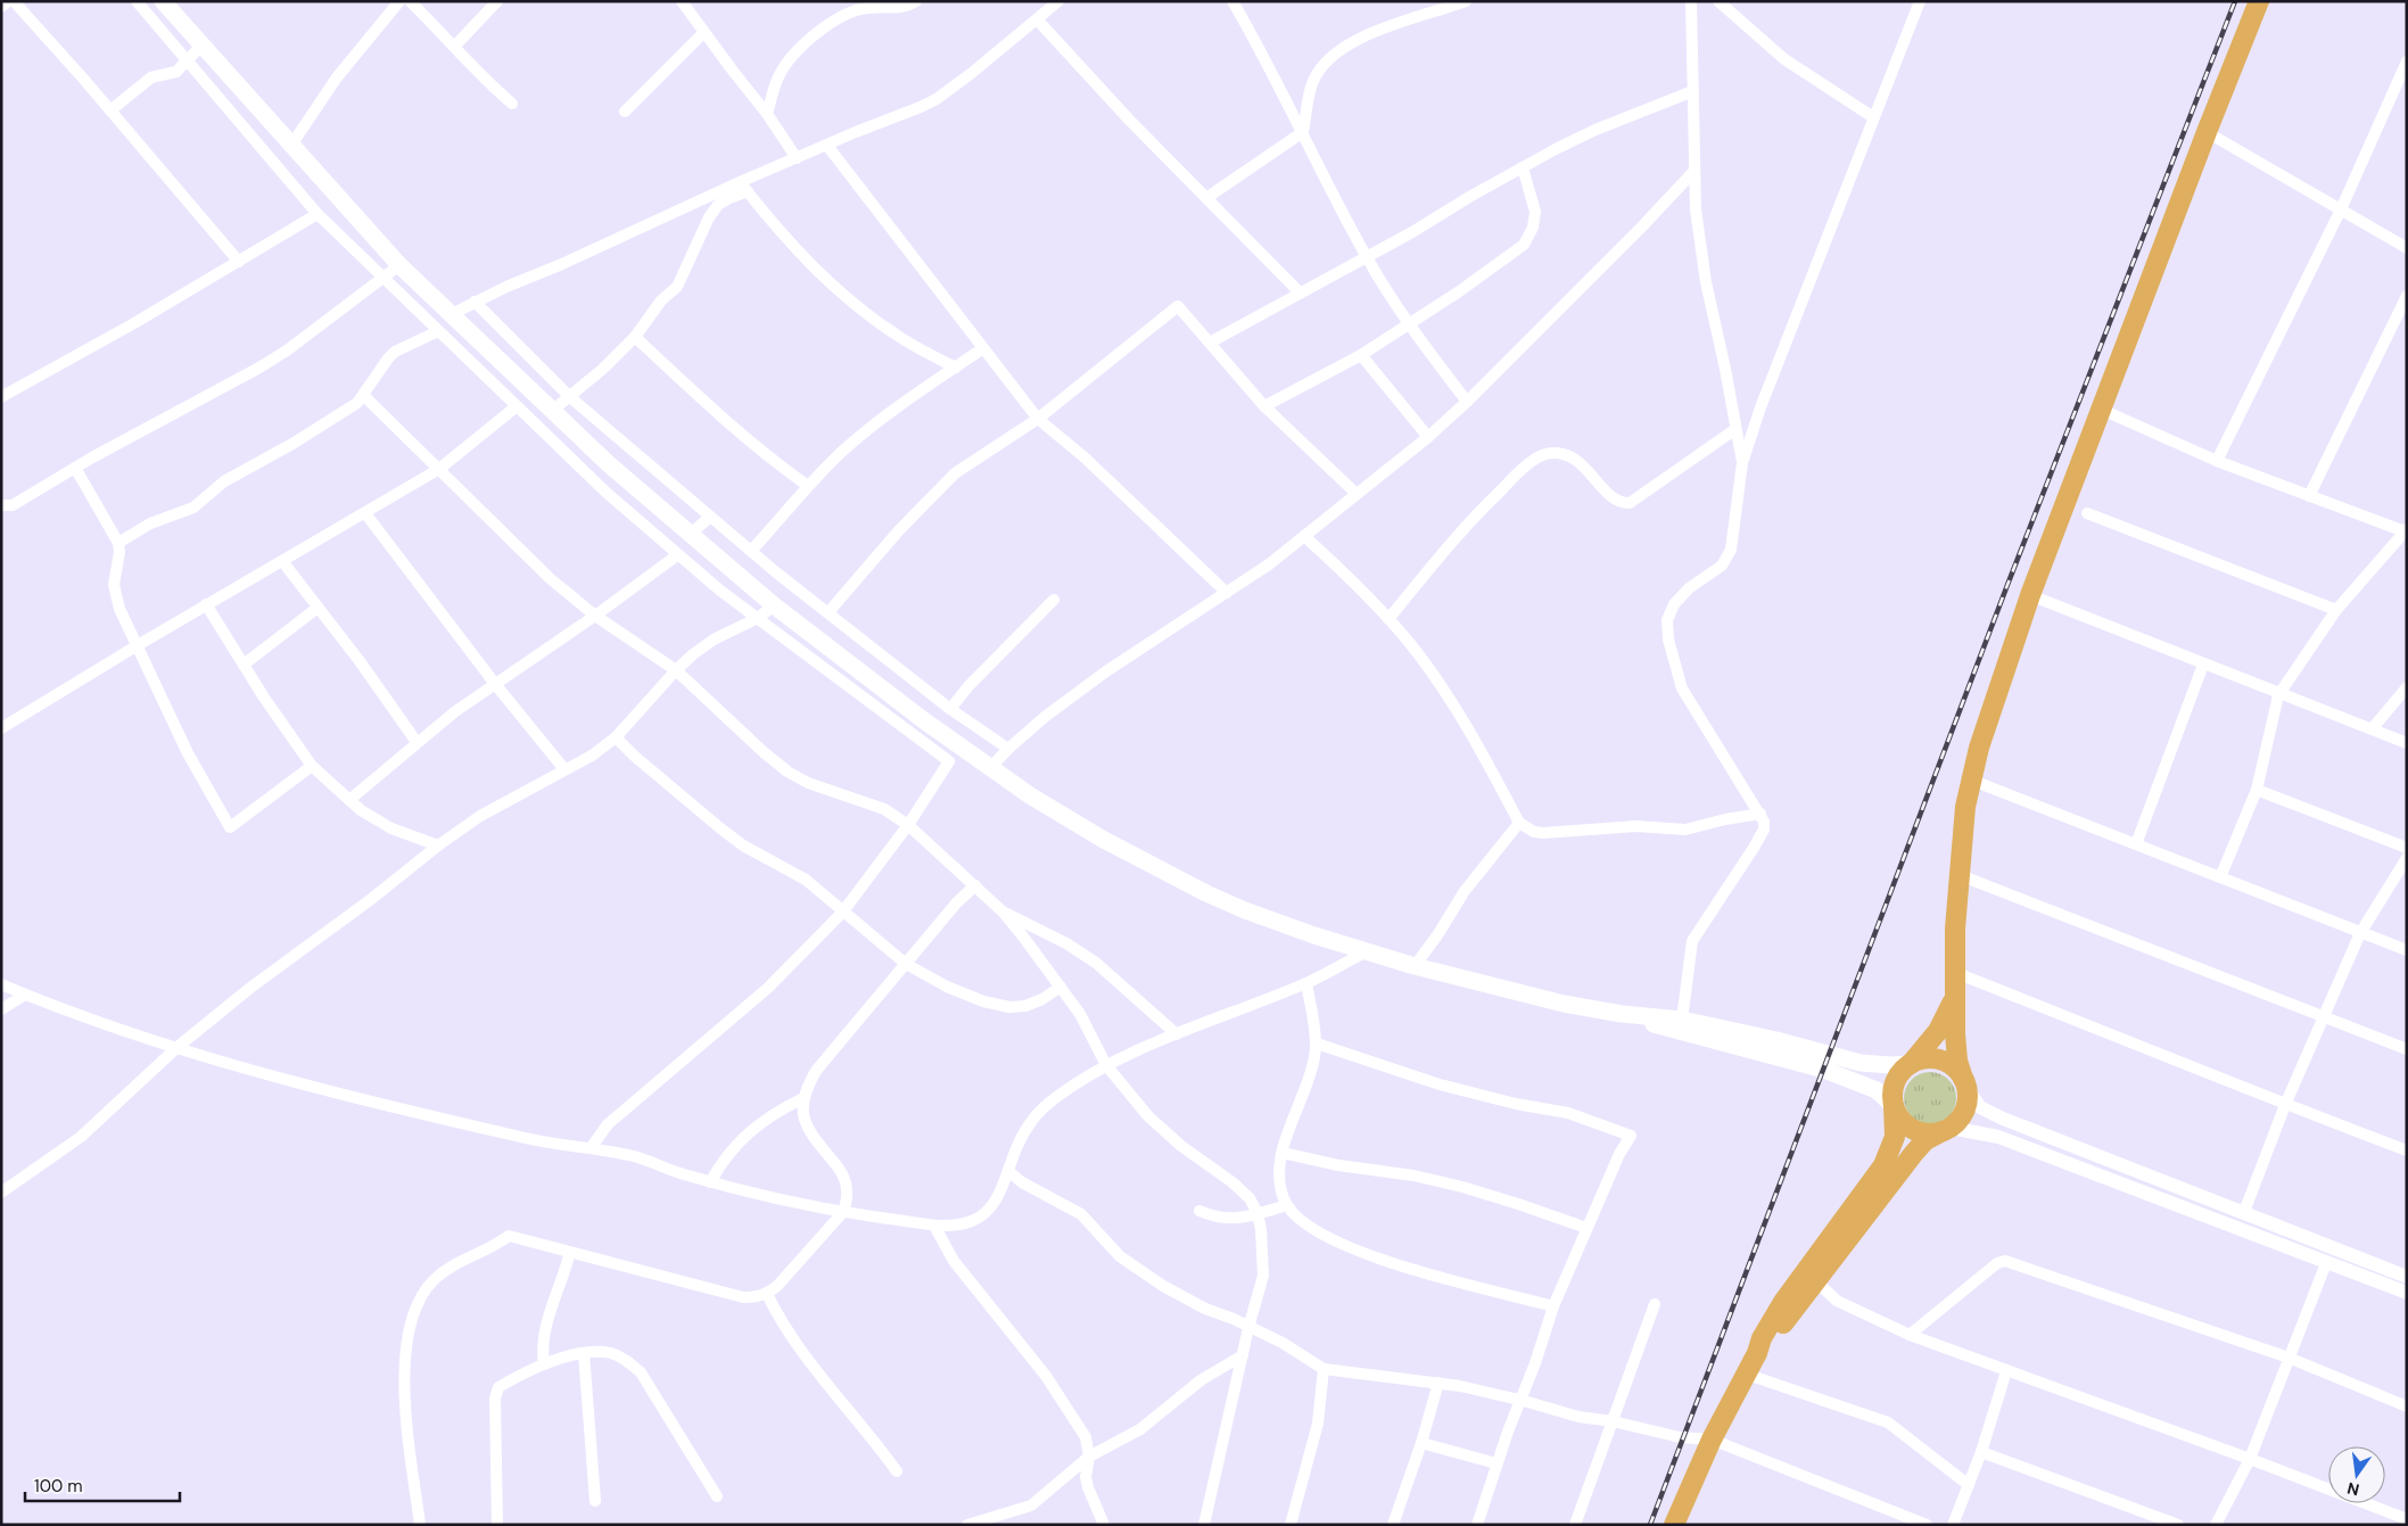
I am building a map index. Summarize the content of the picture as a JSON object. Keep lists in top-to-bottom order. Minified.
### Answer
{"scale_bar":"100 m","north":"bottom"}
